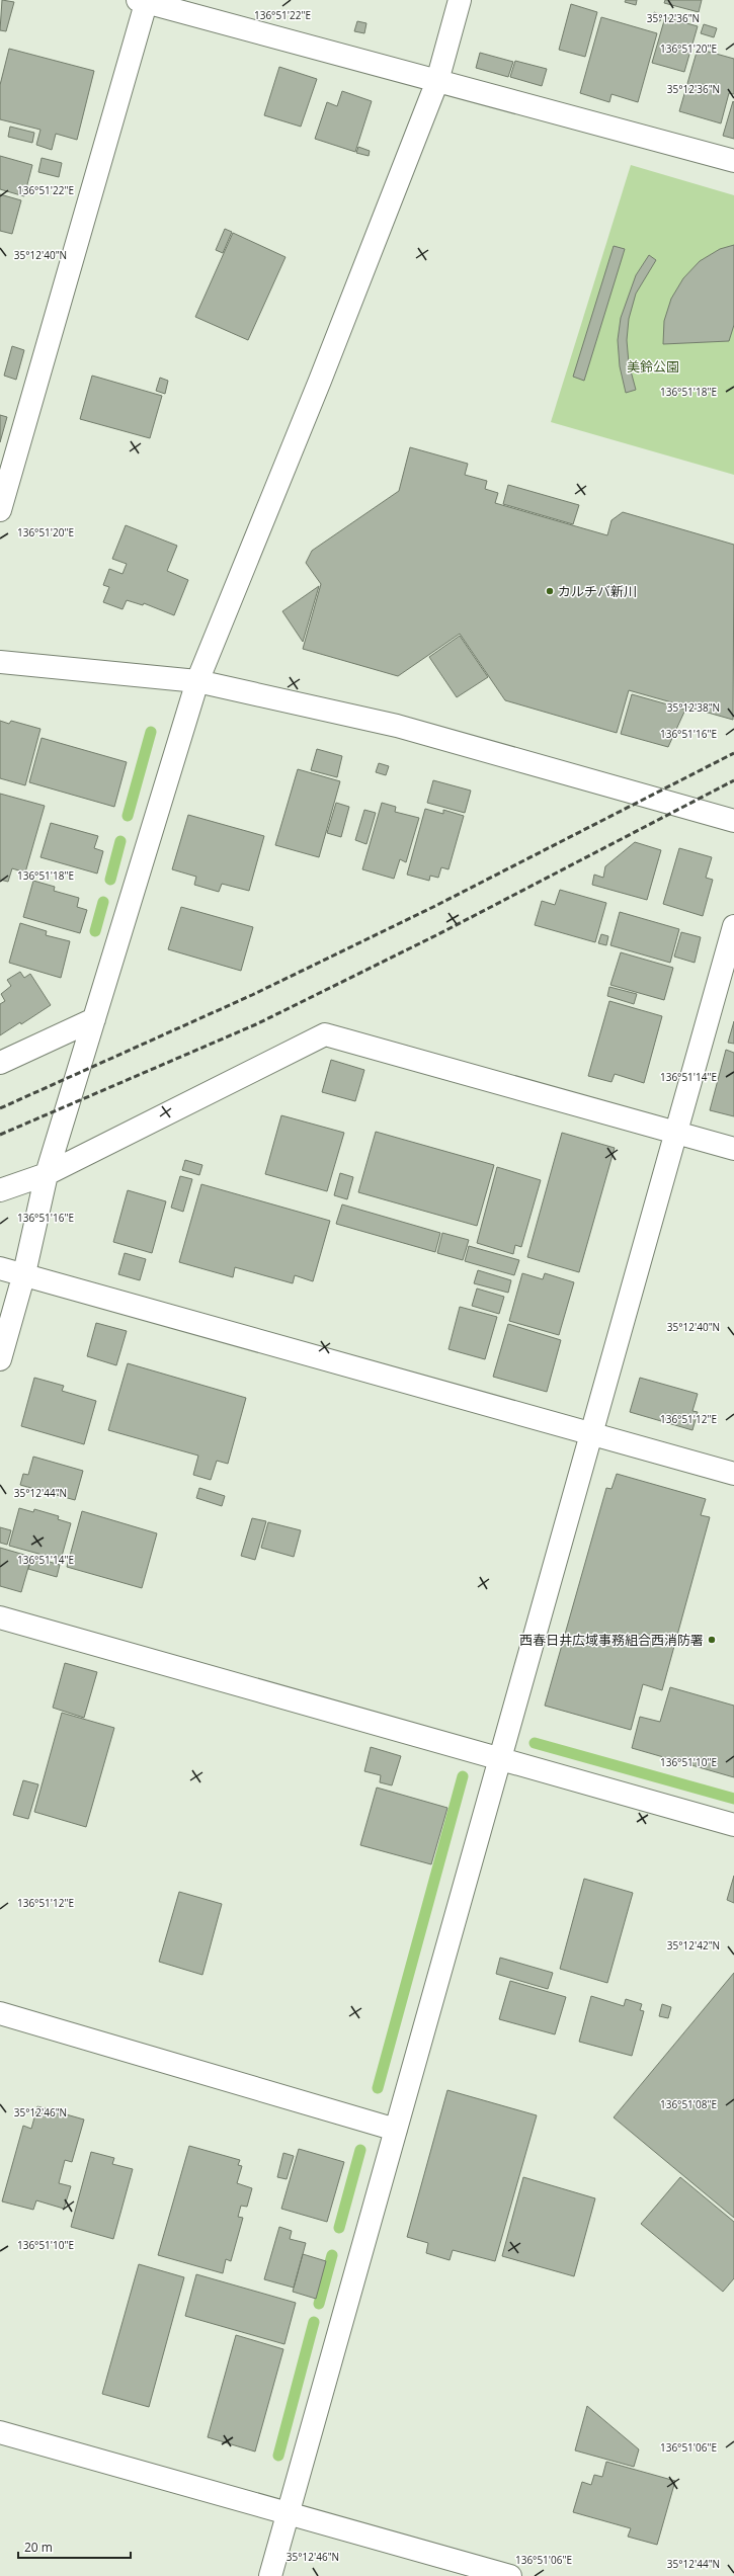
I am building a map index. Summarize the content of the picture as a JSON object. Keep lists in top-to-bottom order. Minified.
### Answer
{"parks":["美鈴公園"],"places":["カルチバ新川","西春日井広域事務組合西消防署"],"scale_bar":"20 m","coordinates":["136°51'22\"E","35°12'36\"N","136°51'20\"E","35°12'40\"N","136°51'18\"E","35°12'38\"N","136°51'16\"E","136°51'14\"E","136°51'12\"E","35°12'44\"N","136°51'10\"E","35°12'42\"N","136°51'08\"E","35°12'46\"N","136°51'06\"E"]}
